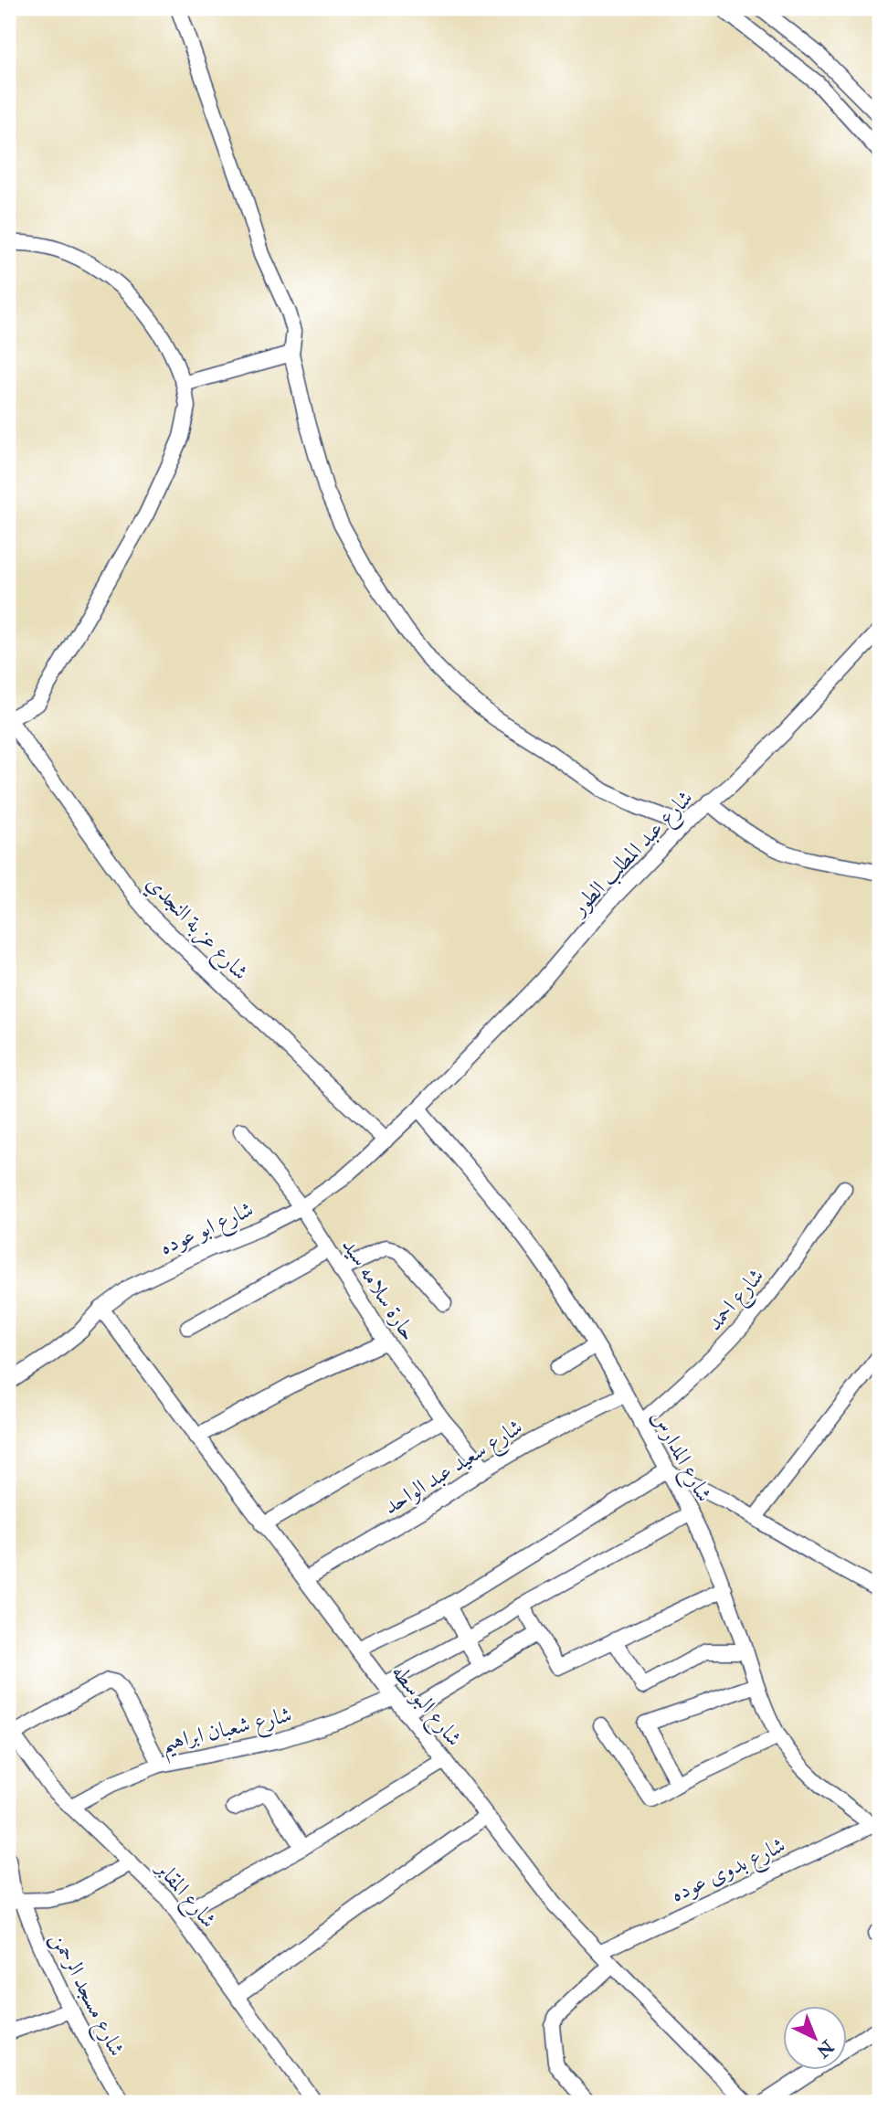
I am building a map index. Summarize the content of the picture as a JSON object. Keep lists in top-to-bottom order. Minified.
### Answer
{"streets":{"street":["شارع عبد المطلب الطور","شارع عزبة النجدي","شارع ابو عوده","حارة سلامه سيد","شارع احمد","شارع المدارس","شارع سعيد عبد الواحد","شارع البوسطه","شارع شعبان ابراهيم","شارع بدوى عوده","شارع المقابر","شارع مسجد الرحمن"]},"crossings":[["شارع عبد المطلب الطور","شارع ابو عوده"],["شارع عبد المطلب الطور","شارع المدارس"],["شارع عزبة النجدي","شارع ابو عوده"],["شارع ابو عوده","حارة سلامه سيد"],["شارع ابو عوده","شارع المدارس"],["شارع ابو عوده","شارع البوسطه"],["حارة سلامه سيد","شارع سعيد عبد الواحد"],["شارع احمد","شارع المدارس"],["شارع المدارس","شارع سعيد عبد الواحد"],["شارع المدارس","شارع بدوى عوده"],["شارع سعيد عبد الواحد","شارع البوسطه"],["شارع البوسطه","شارع شعبان ابراهيم"],["شارع البوسطه","شارع بدوى عوده"],["شارع شعبان ابراهيم","شارع المقابر"]],"north":"bottom right"}
